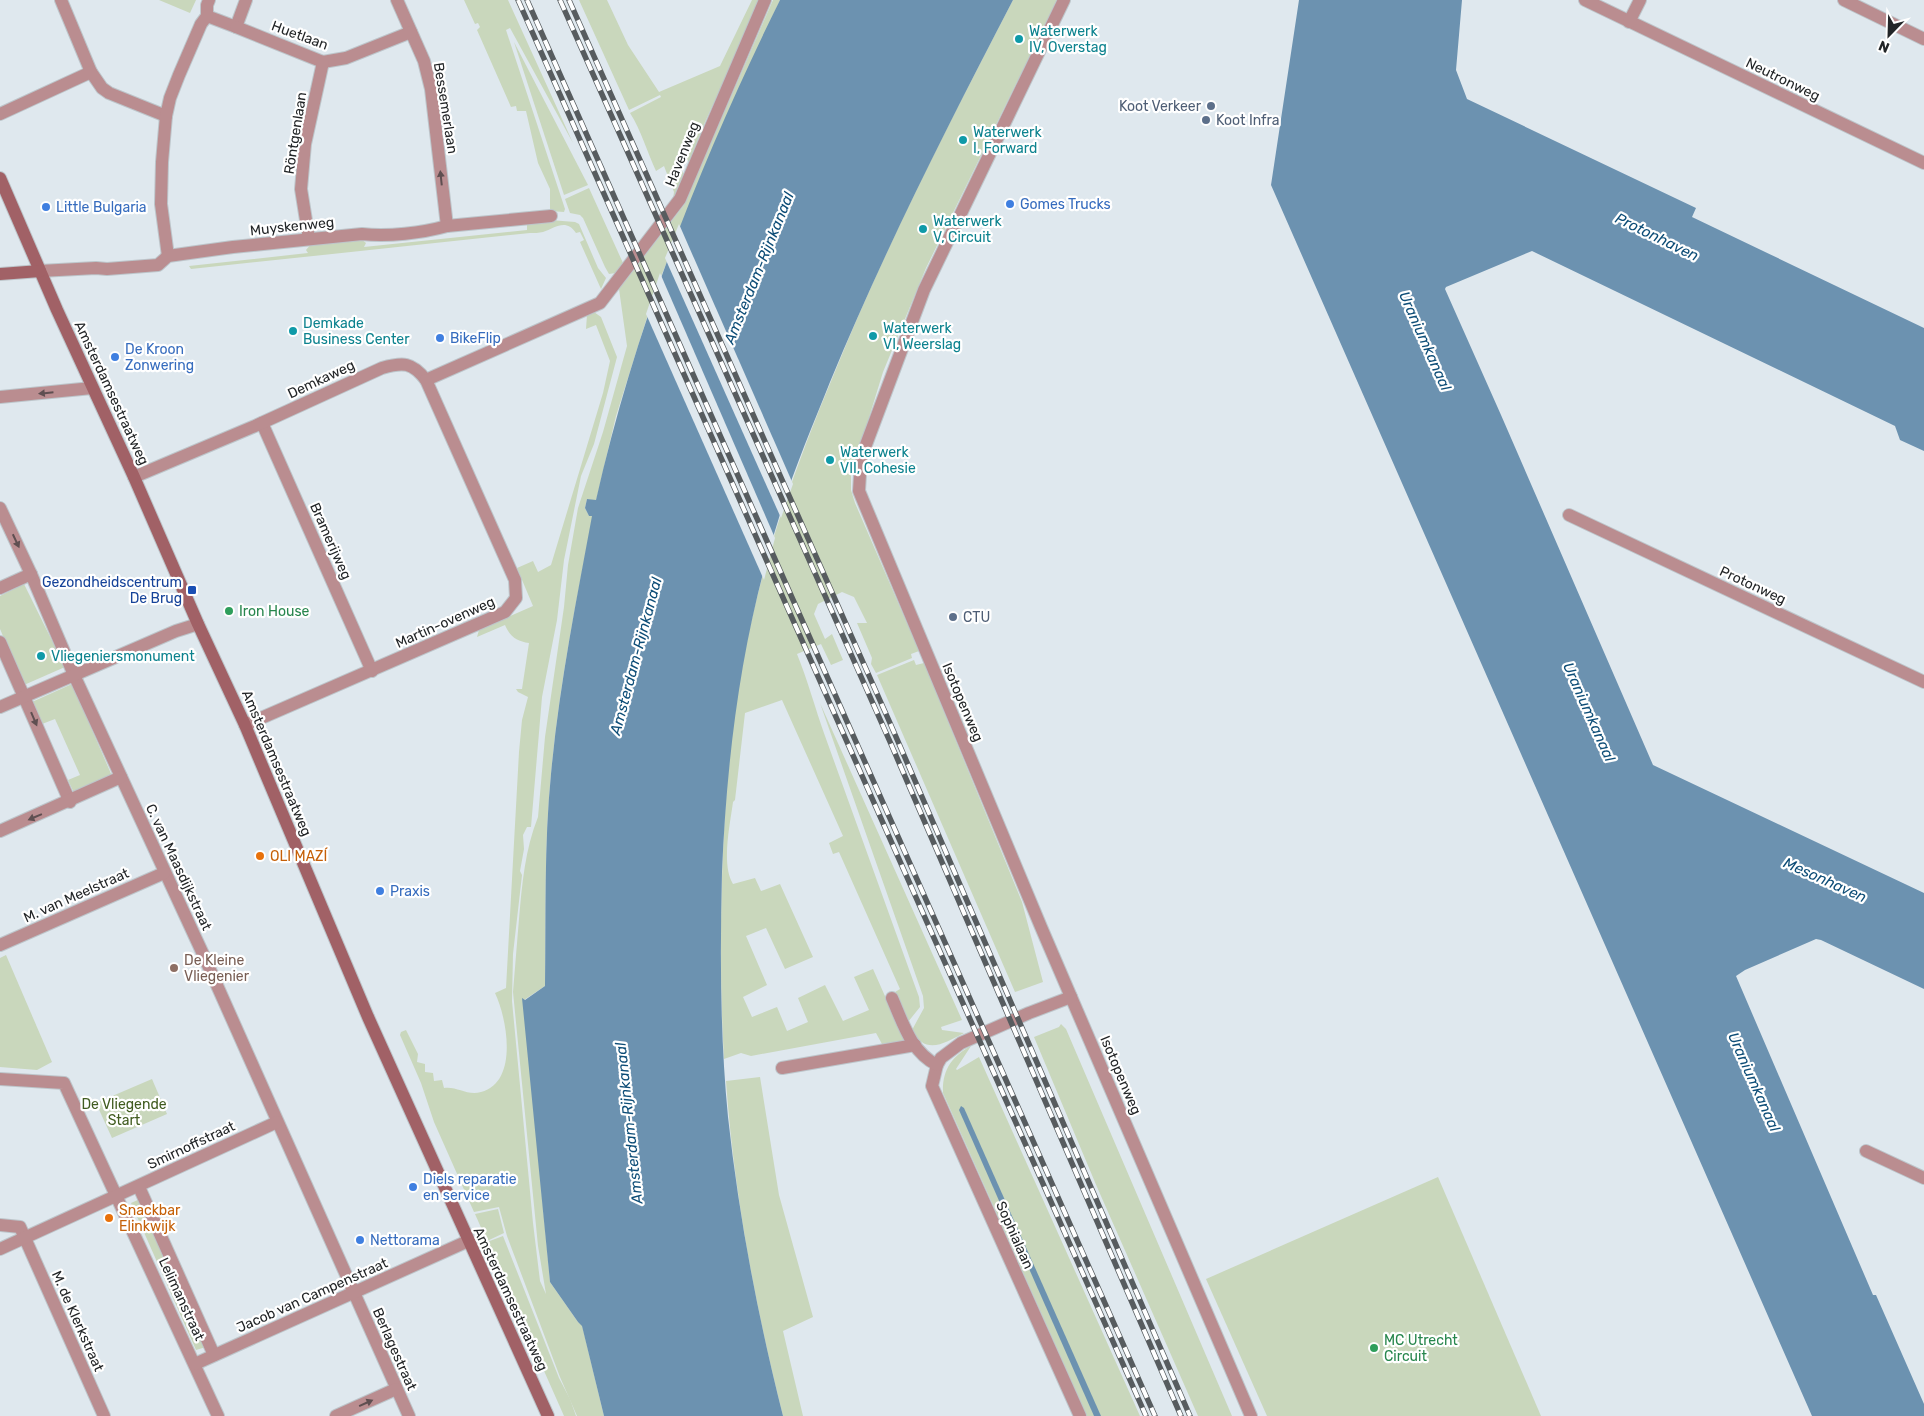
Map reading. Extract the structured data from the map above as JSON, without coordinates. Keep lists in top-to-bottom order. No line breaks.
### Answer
{"streets":{"main road":["Amsterdamsestraatweg"],"street":["Huetlaan","Neutronweg","Bessemerlaan","Röntgenlaan","Havenweg","Muyskenweg","Demkaweg","Bramerijweg","Protonweg","Martin-ovenweg","Isotopenweg","C. van Maasdijkstraat","M. van Meelstraat","Smirnoffstraat","Sophialaan","Jacob van Campenstraat","Lelimanstraat","M. de Klerkstraat","Berlagestraat"]},"crossings":[["Huetlaan","Bessemerlaan"],["Huetlaan","Röntgenlaan"],["Bessemerlaan","Muyskenweg"],["Röntgenlaan","Muyskenweg"],["Havenweg","Demkaweg"],["Havenweg","Martin-ovenweg"],["Muyskenweg","Amsterdamsestraatweg"],["Demkaweg","Amsterdamsestraatweg"],["Demkaweg","Bramerijweg"],["Demkaweg","Martin-ovenweg"],["Amsterdamsestraatweg","Martin-ovenweg"],["Amsterdamsestraatweg","Jacob van Campenstraat"],["Bramerijweg","Martin-ovenweg"],["C. van Maasdijkstraat","M. van Meelstraat"],["C. van Maasdijkstraat","Smirnoffstraat"],["C. van Maasdijkstraat","Jacob van Campenstraat"],["C. van Maasdijkstraat","Berlagestraat"],["Smirnoffstraat","Lelimanstraat"],["Smirnoffstraat","M. de Klerkstraat"],["Jacob van Campenstraat","Lelimanstraat"],["Jacob van Campenstraat","Berlagestraat"]],"one_way":["Bessemerlaan"],"water":["Protonhaven","Amsterdam-Rijnkanaal","Uraniumkanaal","Mesonhaven"],"parks":["De Vliegende Start"],"places":{"other":["Waterwerk IV, Overstag","Koot Verkeer","Koot Infra","Waterwerk I, Forward","Gomes Trucks","Little Bulgaria","Waterwerk V, Circuit","Demkade Business Center","Waterwerk VI, Weerslag","BikeFlip","De Kroon Zonwering","Waterwerk VII, Cohesie","Iron House","CTU","Vliegeniersmonument","OLI MAZÍ","Praxis","De Kleine Vliegenier","Diels reparatie en service","Snackbar Elinkwijk","Nettorama","MC Utrecht Circuit"],"transit":["Gezondheidscentrum De Brug"]},"north":"bottom left"}
